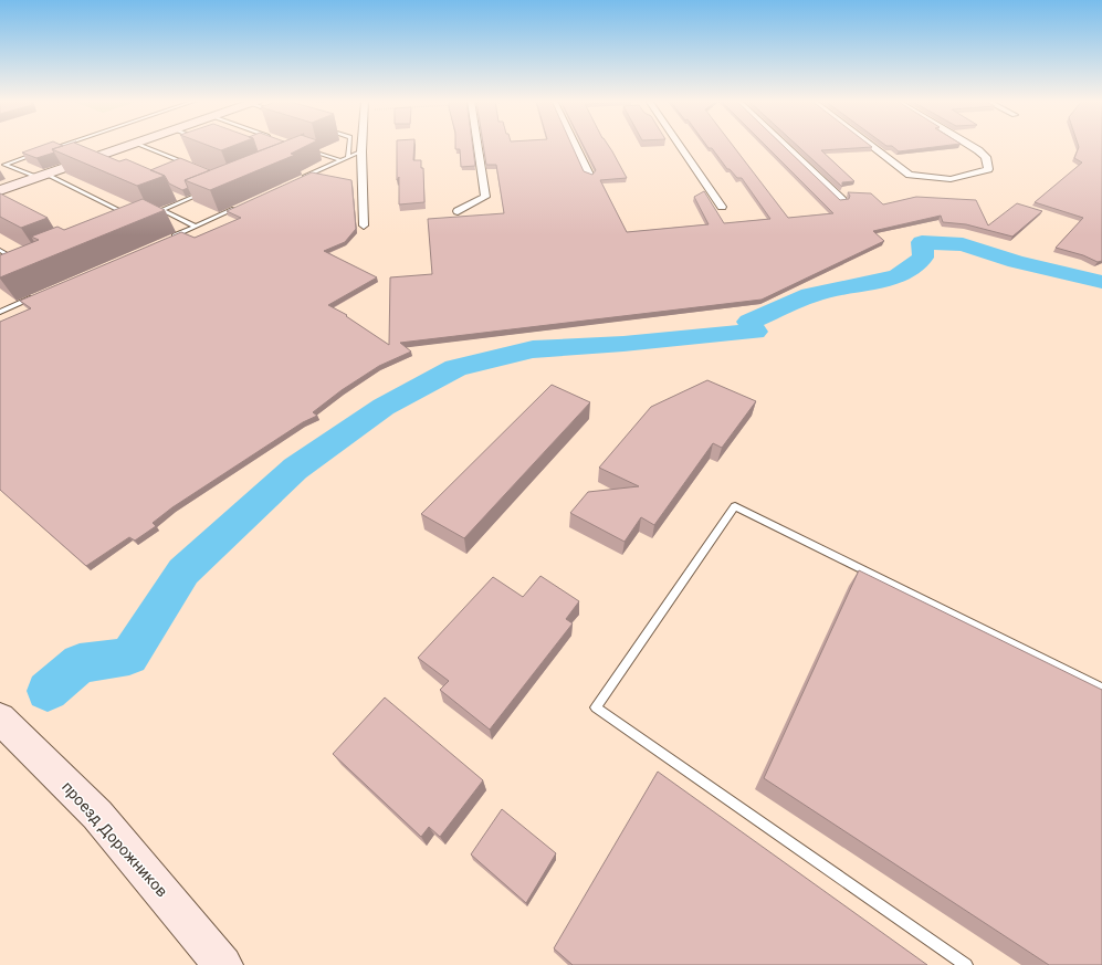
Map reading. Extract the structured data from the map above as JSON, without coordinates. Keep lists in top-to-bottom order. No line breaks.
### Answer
{"streets":{"main road":["проезд Дорожников"]}}
